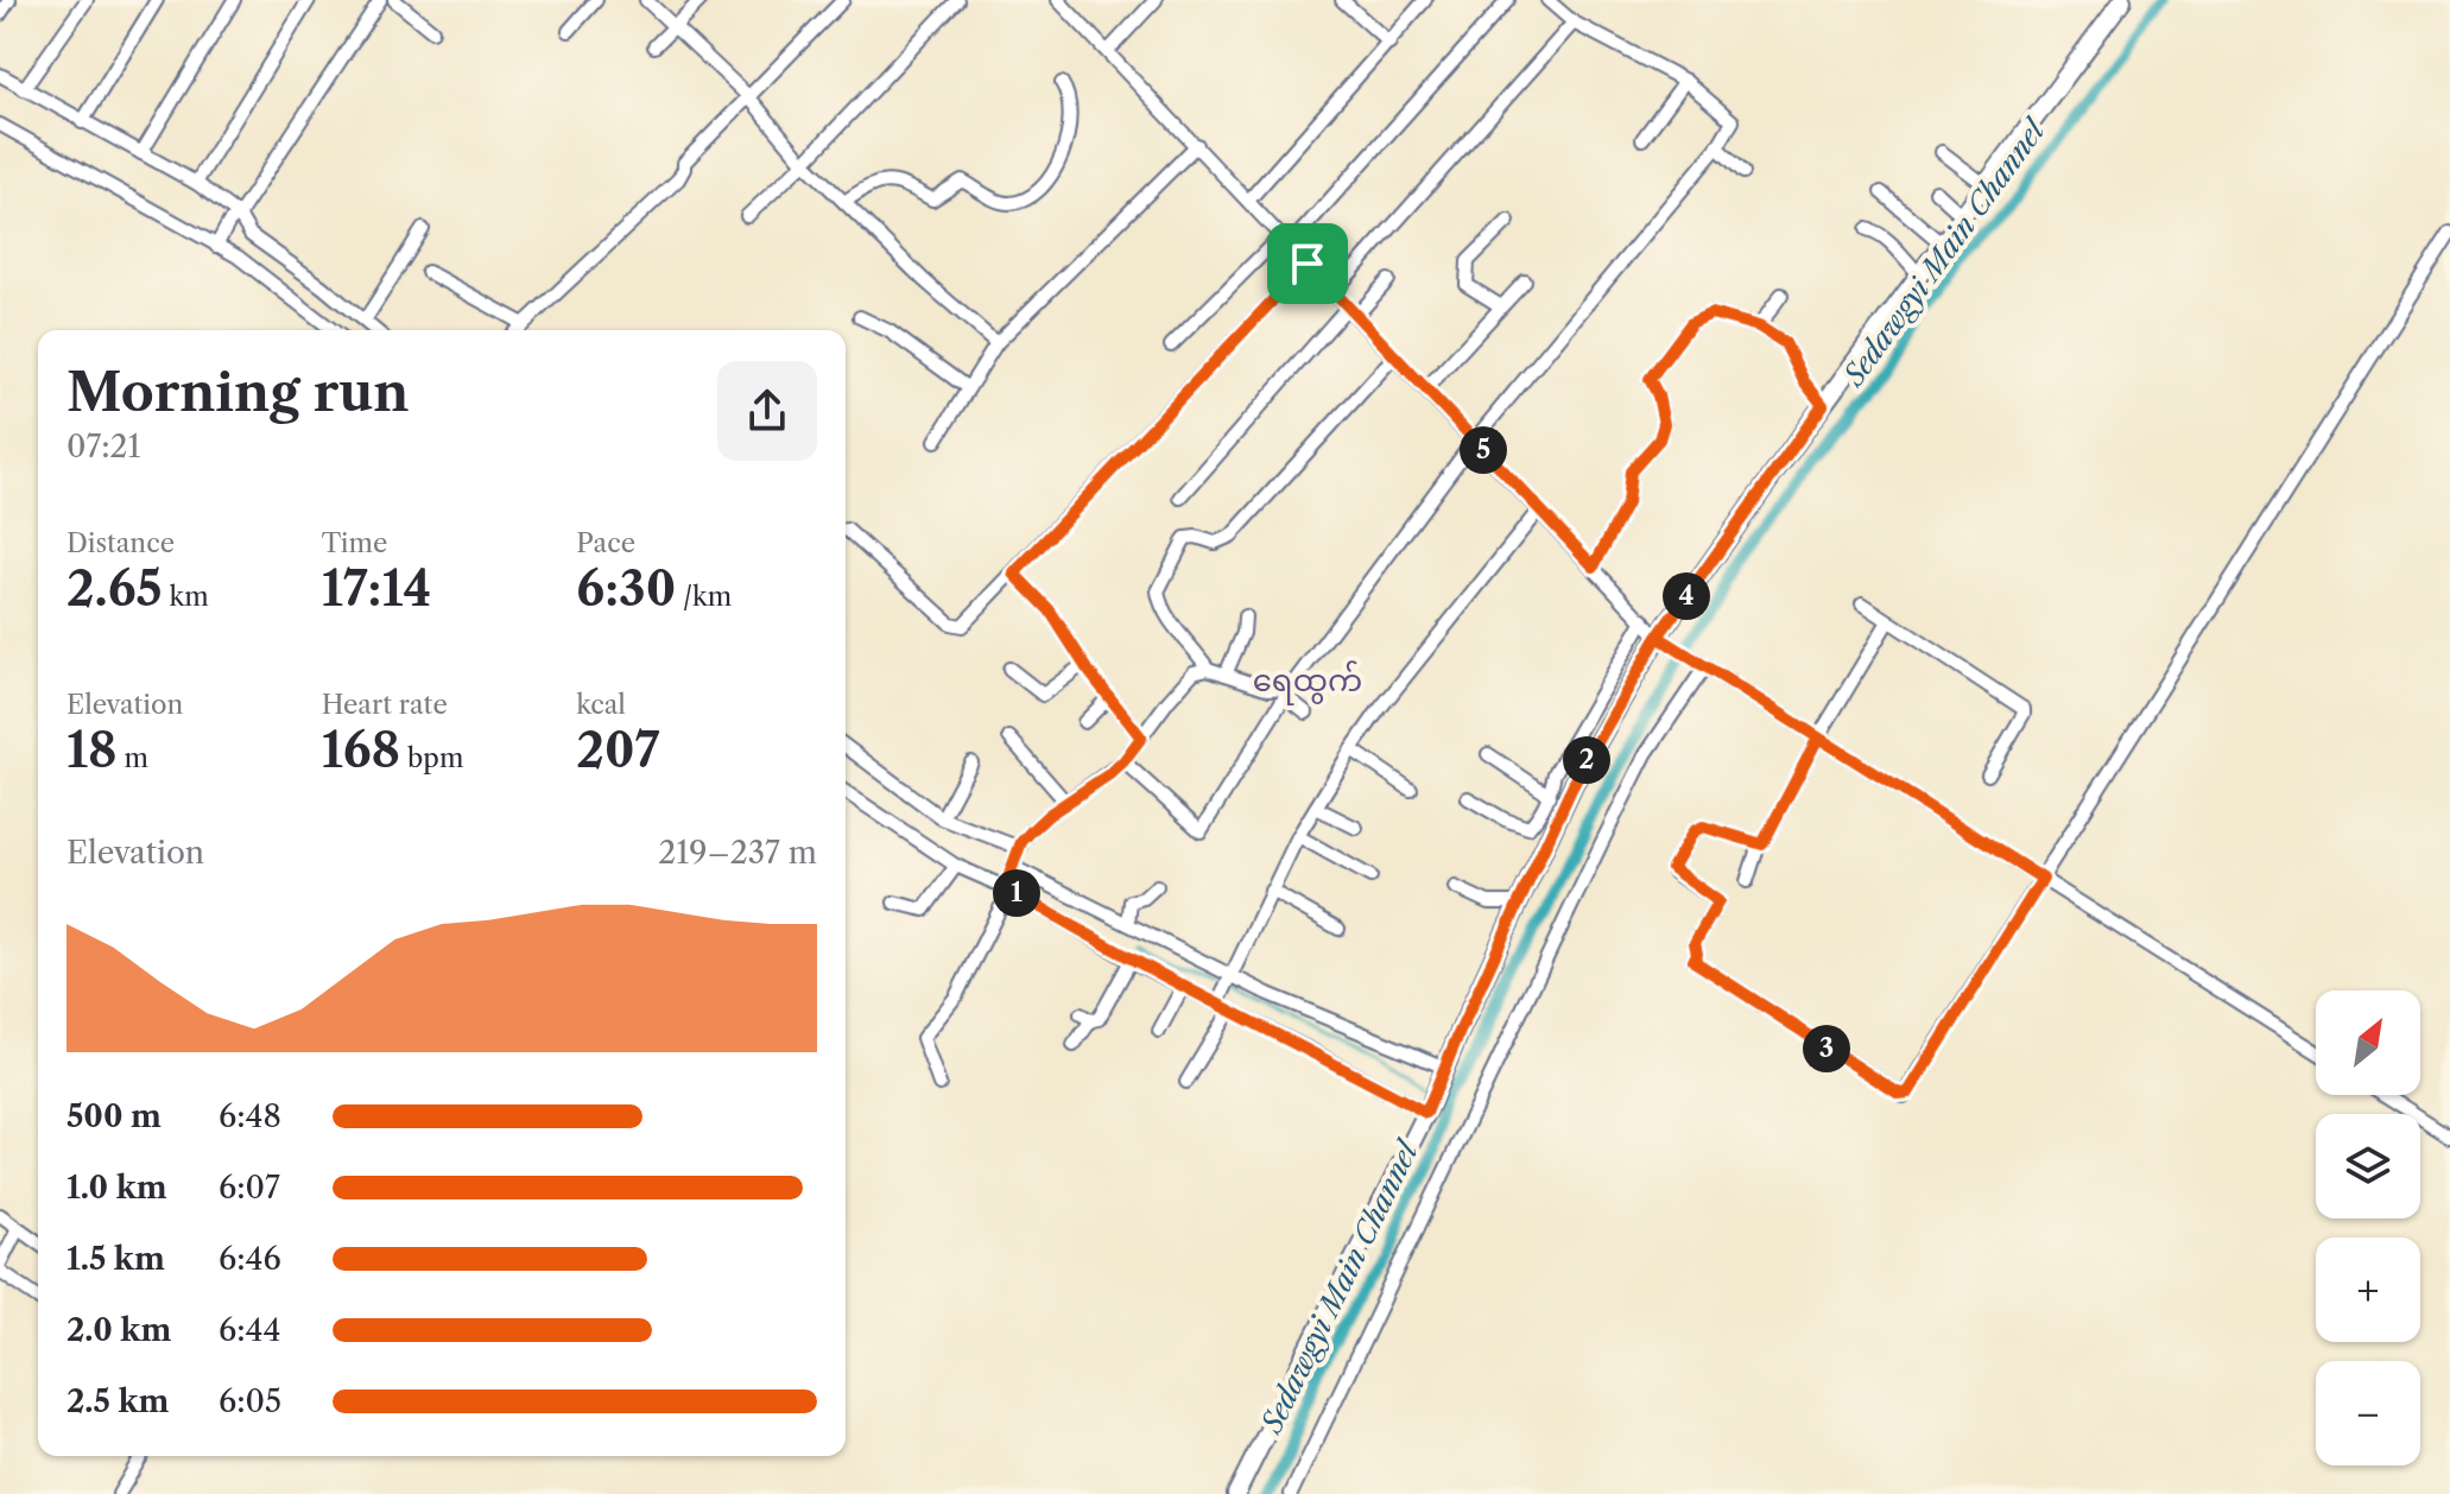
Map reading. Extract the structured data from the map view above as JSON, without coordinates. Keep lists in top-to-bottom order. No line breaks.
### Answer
{"districts":["ရေထွက်"],"water":["Sedawgyi Main Channel"],"north":"top right","page":{"heading":["Morning run","07:21"],"pins":["5","4","2","1","3"],"stats":[["Distance","2.65 km"],["Time","17:14"],["Pace","6:30 /km"],["Elevation","18 m"],["Heart rate","168 bpm"],["kcal","207"]],"chart":["Elevation","219–237 m"],"map_buttons":["+","−"],"list":[{"name":"500 m","note":"6:48"},{"name":"1.0 km","note":"6:07"},{"name":"1.5 km","note":"6:46"},{"name":"2.0 km","note":"6:44"},{"name":"2.5 km","note":"6:05"}]}}
